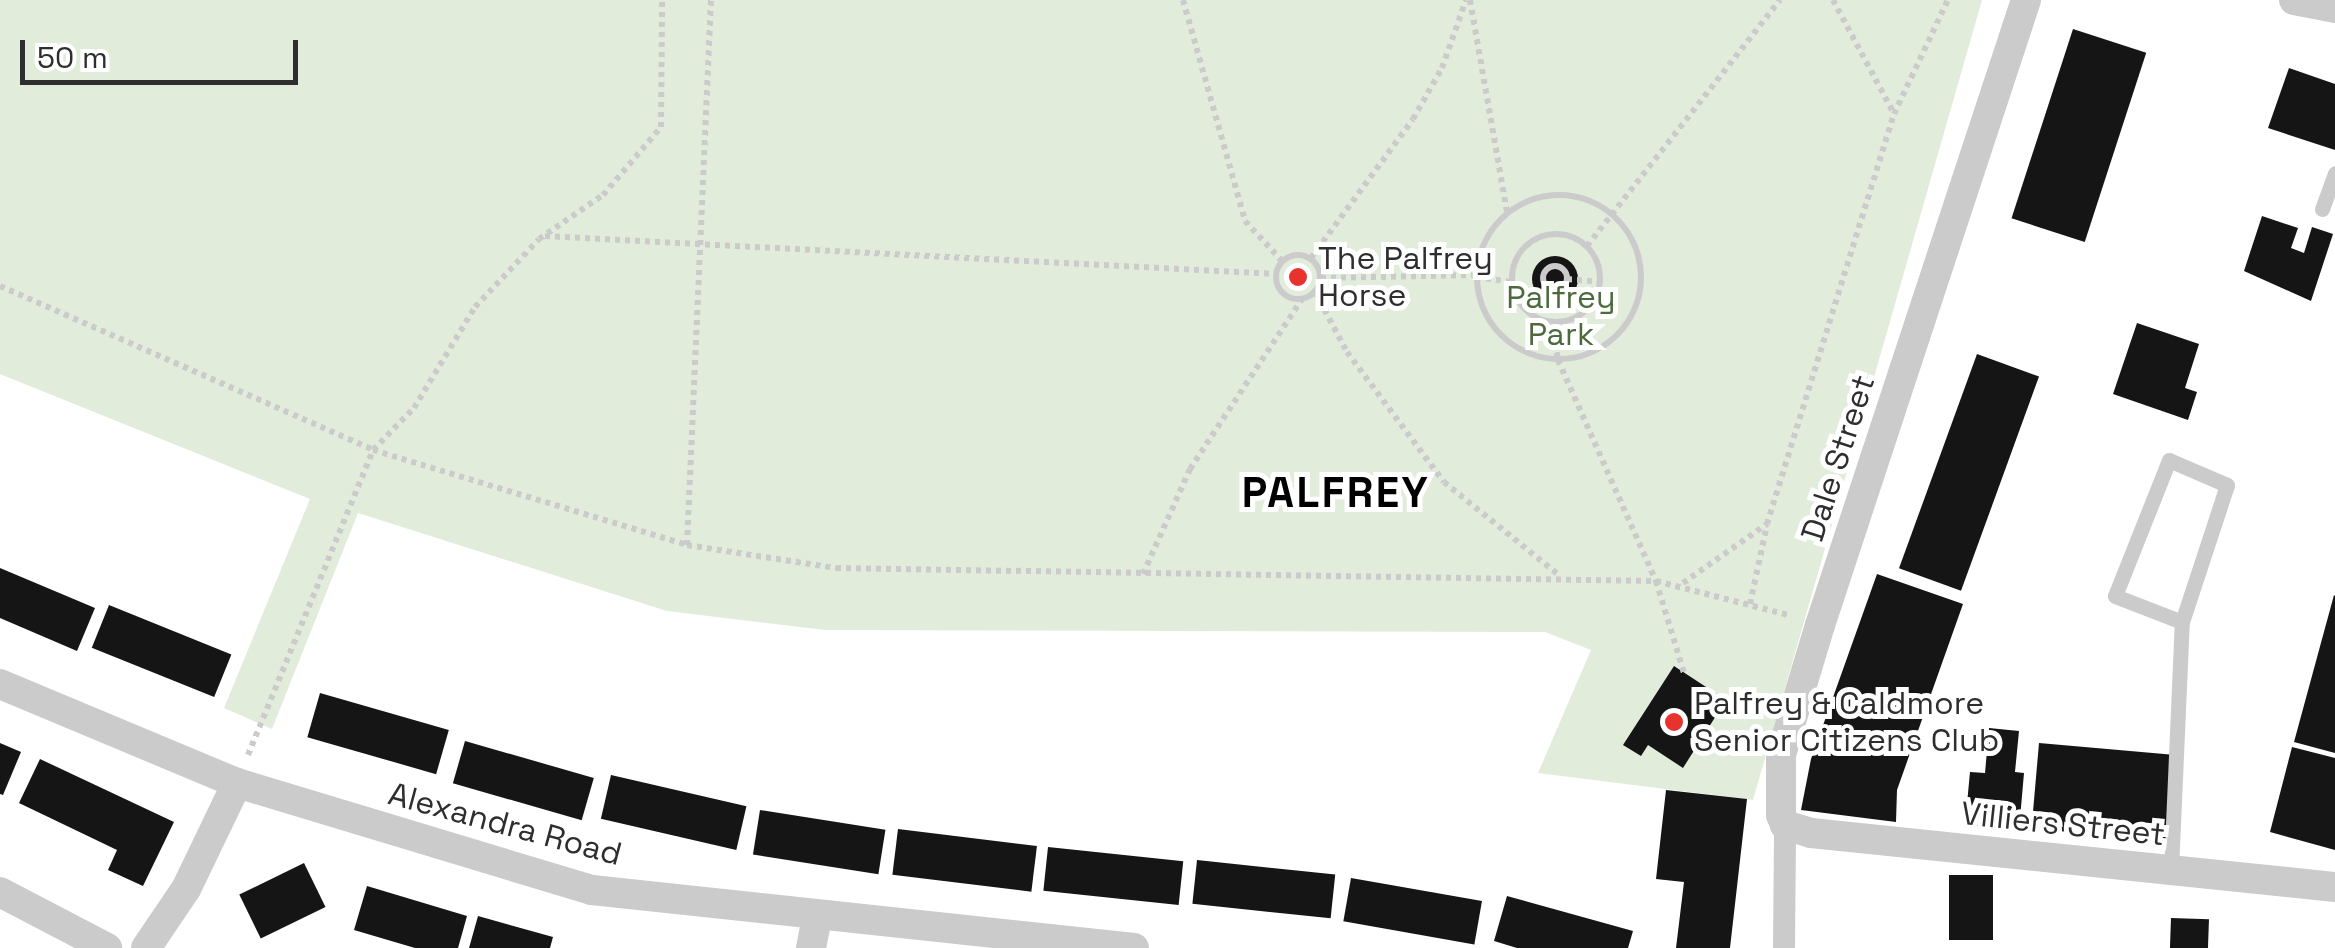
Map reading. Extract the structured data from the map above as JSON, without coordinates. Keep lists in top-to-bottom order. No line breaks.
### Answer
{"streets":{"street":["Dale Street","Alexandra Road","Villiers Street"]},"crossings":[["Dale Street","Villiers Street"]],"districts":["PALFREY"],"parks":["Palfrey Park"],"places":["The Palfrey Horse","Palfrey & Caldmore Senior Citizens Club"],"scale_bar":"50 m"}
